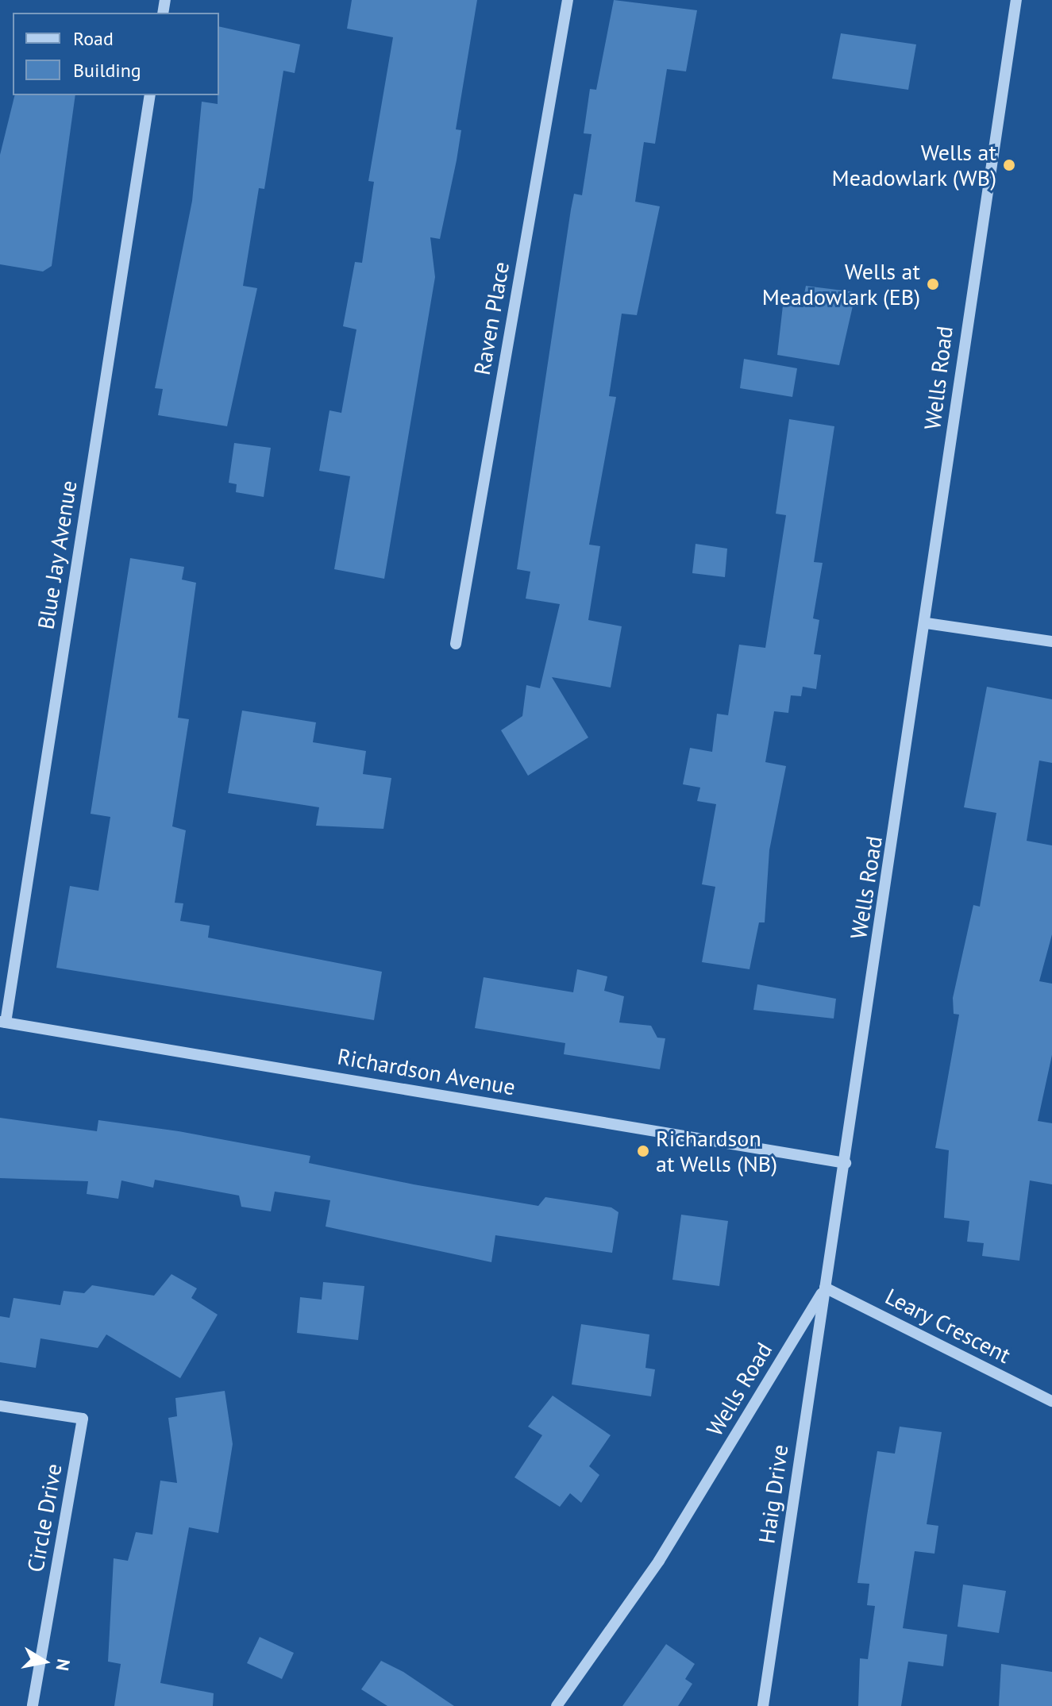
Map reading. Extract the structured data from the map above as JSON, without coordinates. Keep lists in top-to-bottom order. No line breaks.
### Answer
{"streets":{"street":["Raven Place","Wells Road","Blue Jay Avenue","Richardson Avenue","Leary Crescent","Haig Drive","Circle Drive"]},"crossings":[["Wells Road","Richardson Avenue"],["Wells Road","Leary Crescent"],["Wells Road","Haig Drive"],["Blue Jay Avenue","Richardson Avenue"],["Leary Crescent","Haig Drive"]],"places":["Wells at Meadowlark (WB)","Wells at Meadowlark (EB)","Richardson at Wells (NB)"],"legend":["Road","Building"],"north":"right"}
